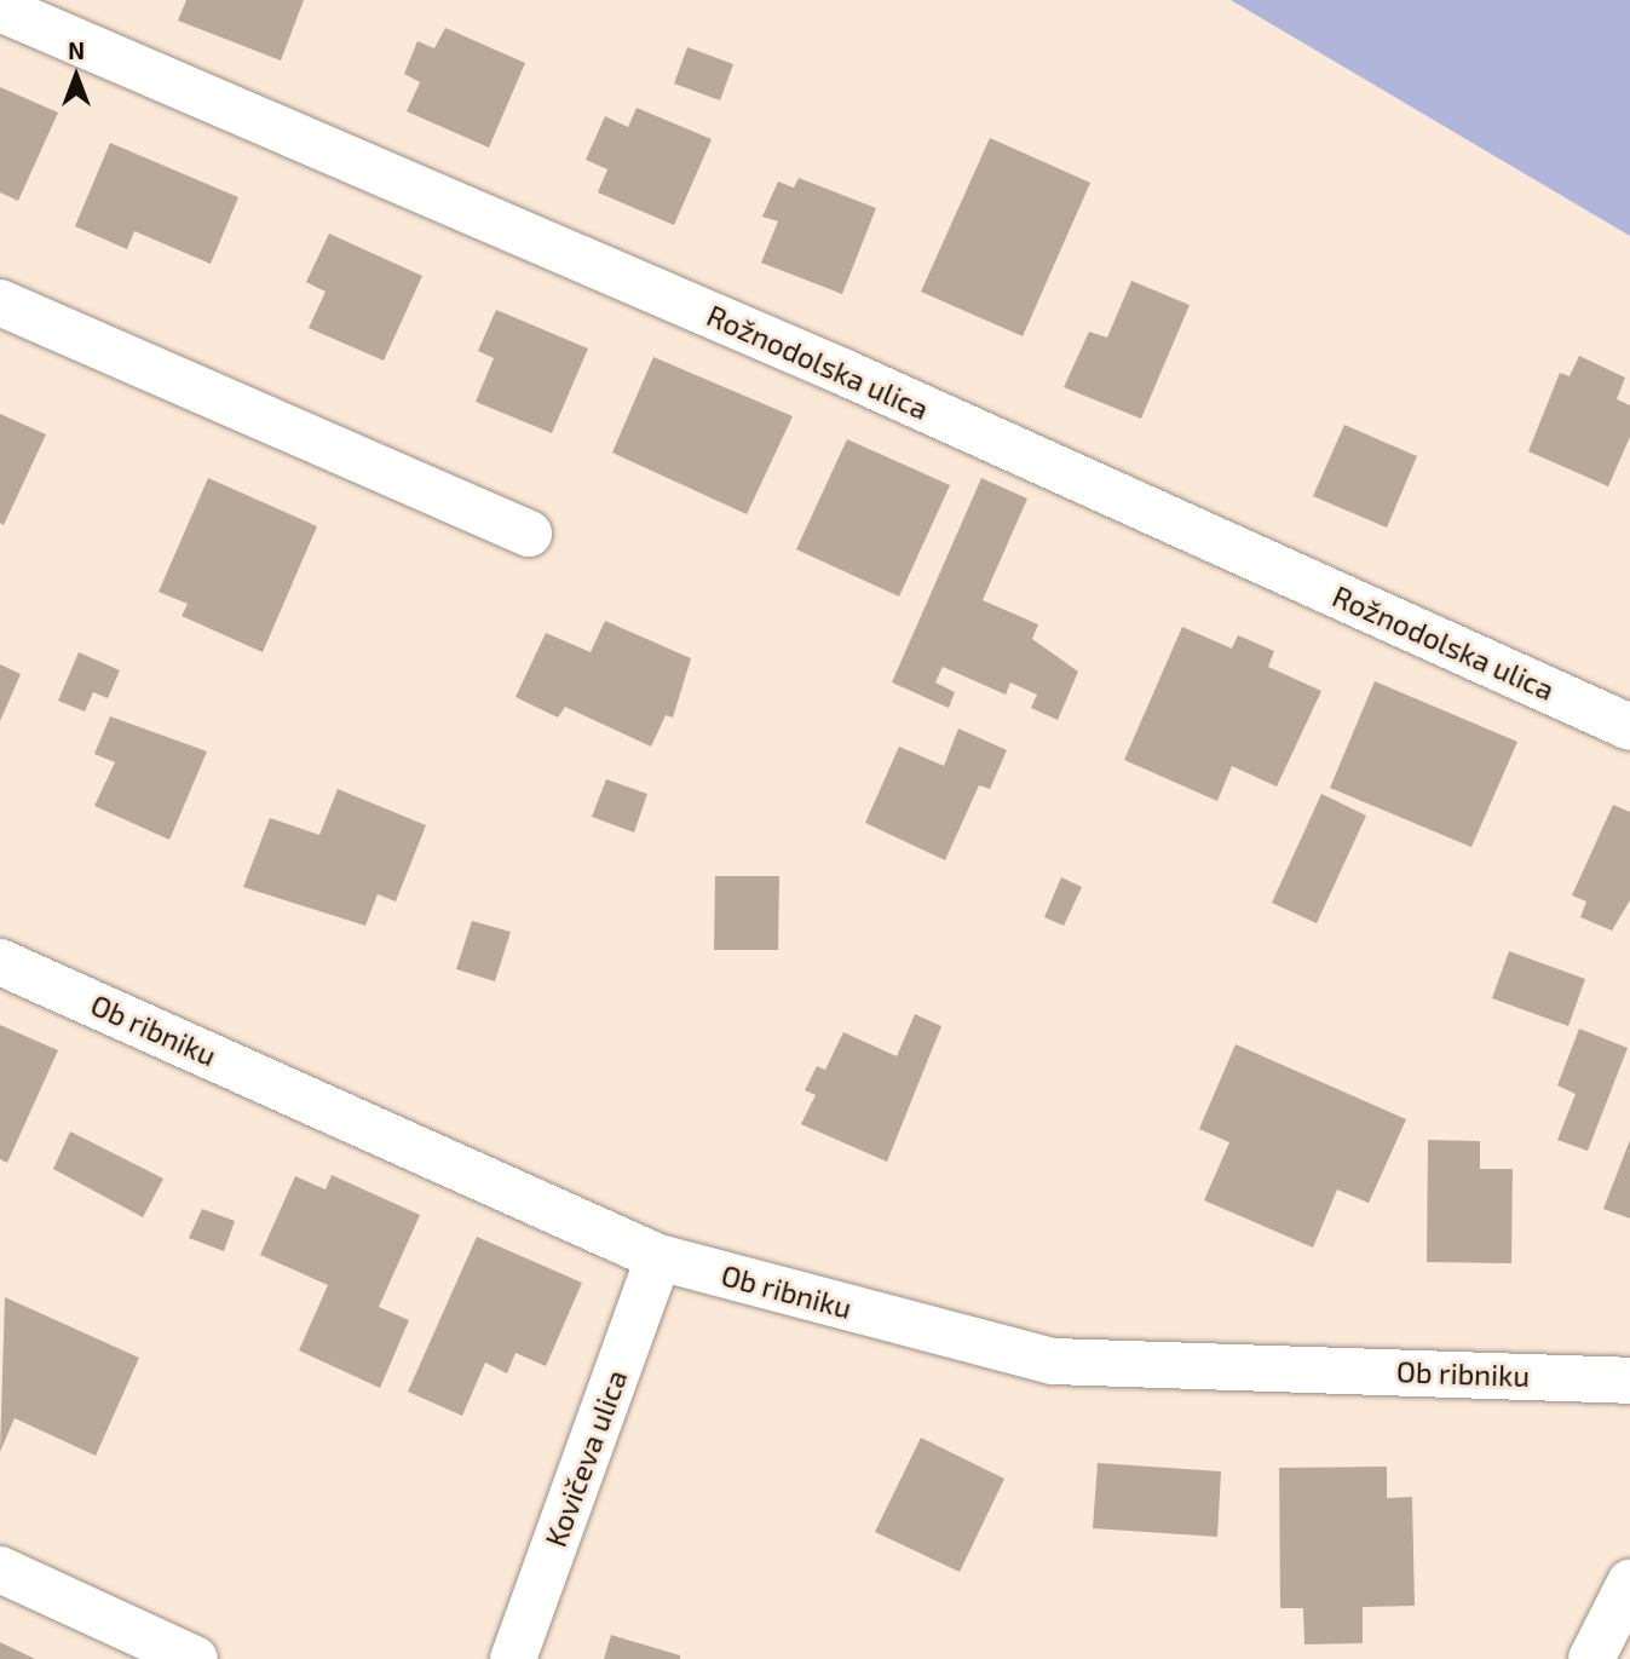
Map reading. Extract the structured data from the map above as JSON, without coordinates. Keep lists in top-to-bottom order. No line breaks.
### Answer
{"streets":{"street":["Rožnodolska ulica","Ob ribniku","Kovičeva ulica"]},"crossings":[["Ob ribniku","Kovičeva ulica"]],"north":"top"}
